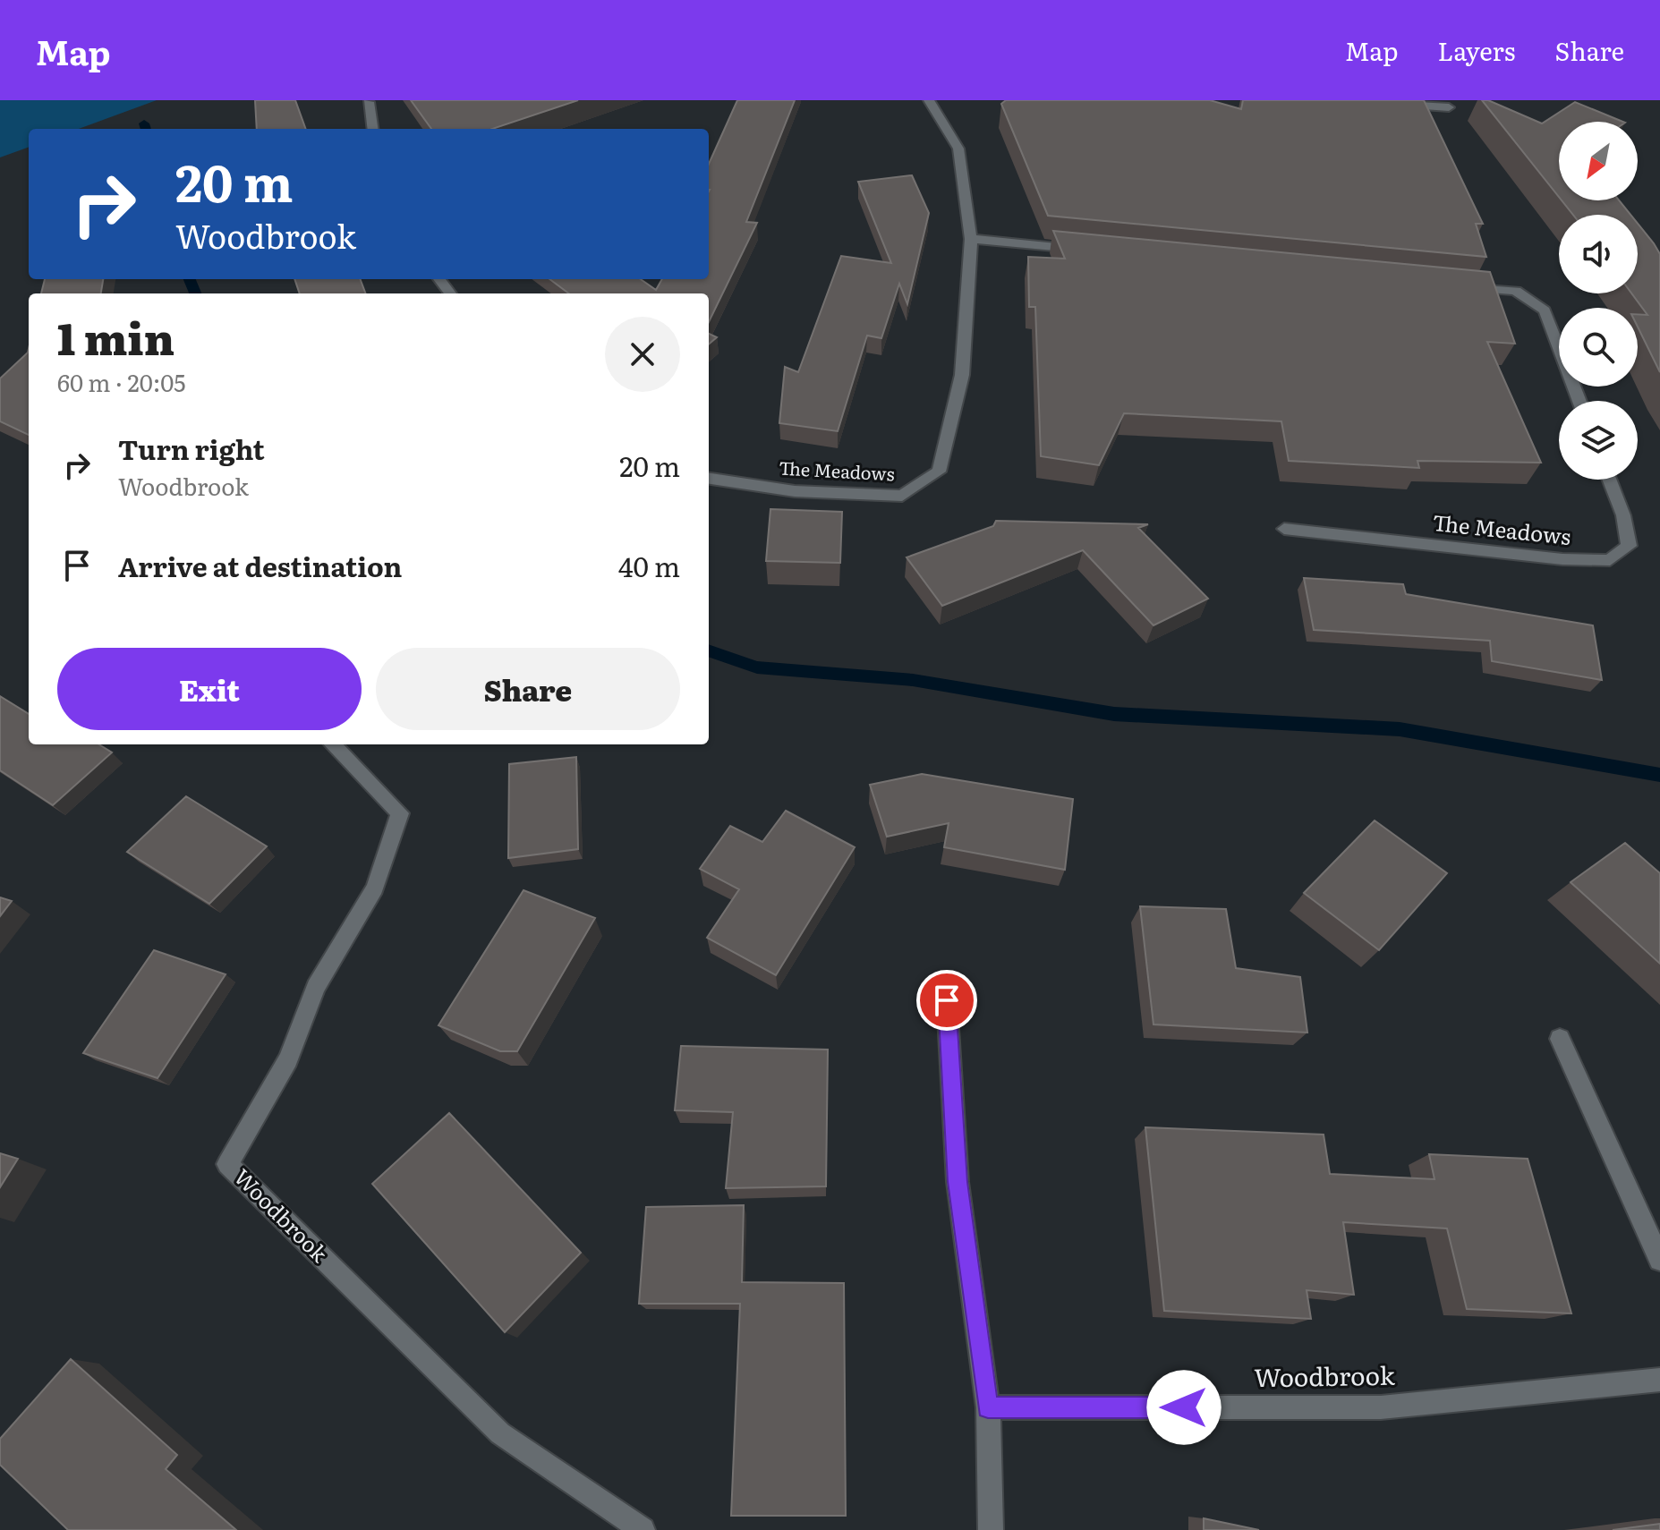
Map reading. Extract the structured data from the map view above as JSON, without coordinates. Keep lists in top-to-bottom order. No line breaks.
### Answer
{"streets":{"street":["The Meadows","Woodbrook"]},"north":"bottom left","page":{"header":"Map","nav":["Map","Layers","Share"],"turn":["20 m","Woodbrook"],"heading":["1 min","60 m · 20:05"],"list":[{"name":"Turn right","note":"Woodbrook","value":"20 m"},{"name":"Arrive at destination","value":"40 m"}],"buttons":["Exit","Share"]}}
